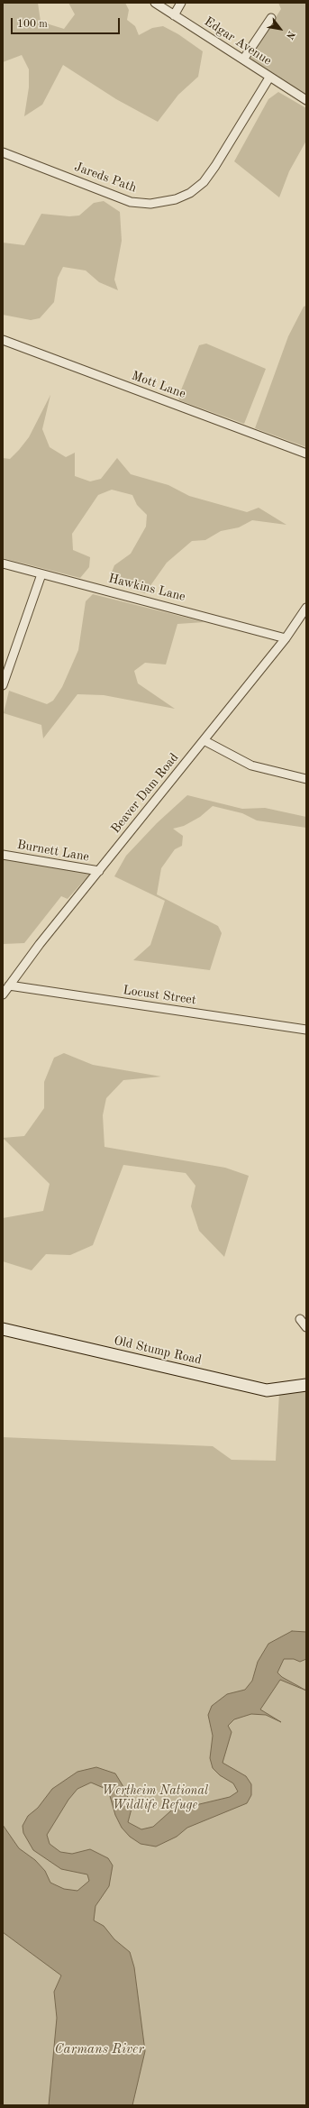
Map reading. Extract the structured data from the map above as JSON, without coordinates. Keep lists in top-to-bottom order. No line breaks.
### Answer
{"streets":{"street":["Edgar Avenue","Jareds Path","Mott Lane","Hawkins Lane","Beaver Dam Road","Burnett Lane","Locust Street","Old Stump Road"]},"crossings":[["Edgar Avenue","Jareds Path"],["Hawkins Lane","Beaver Dam Road"],["Beaver Dam Road","Burnett Lane"],["Beaver Dam Road","Locust Street"]],"water":["Carmans River"],"parks":["Wertheim National Wildlife Refuge"],"scale_bar":"100 m","north":"bottom right"}
